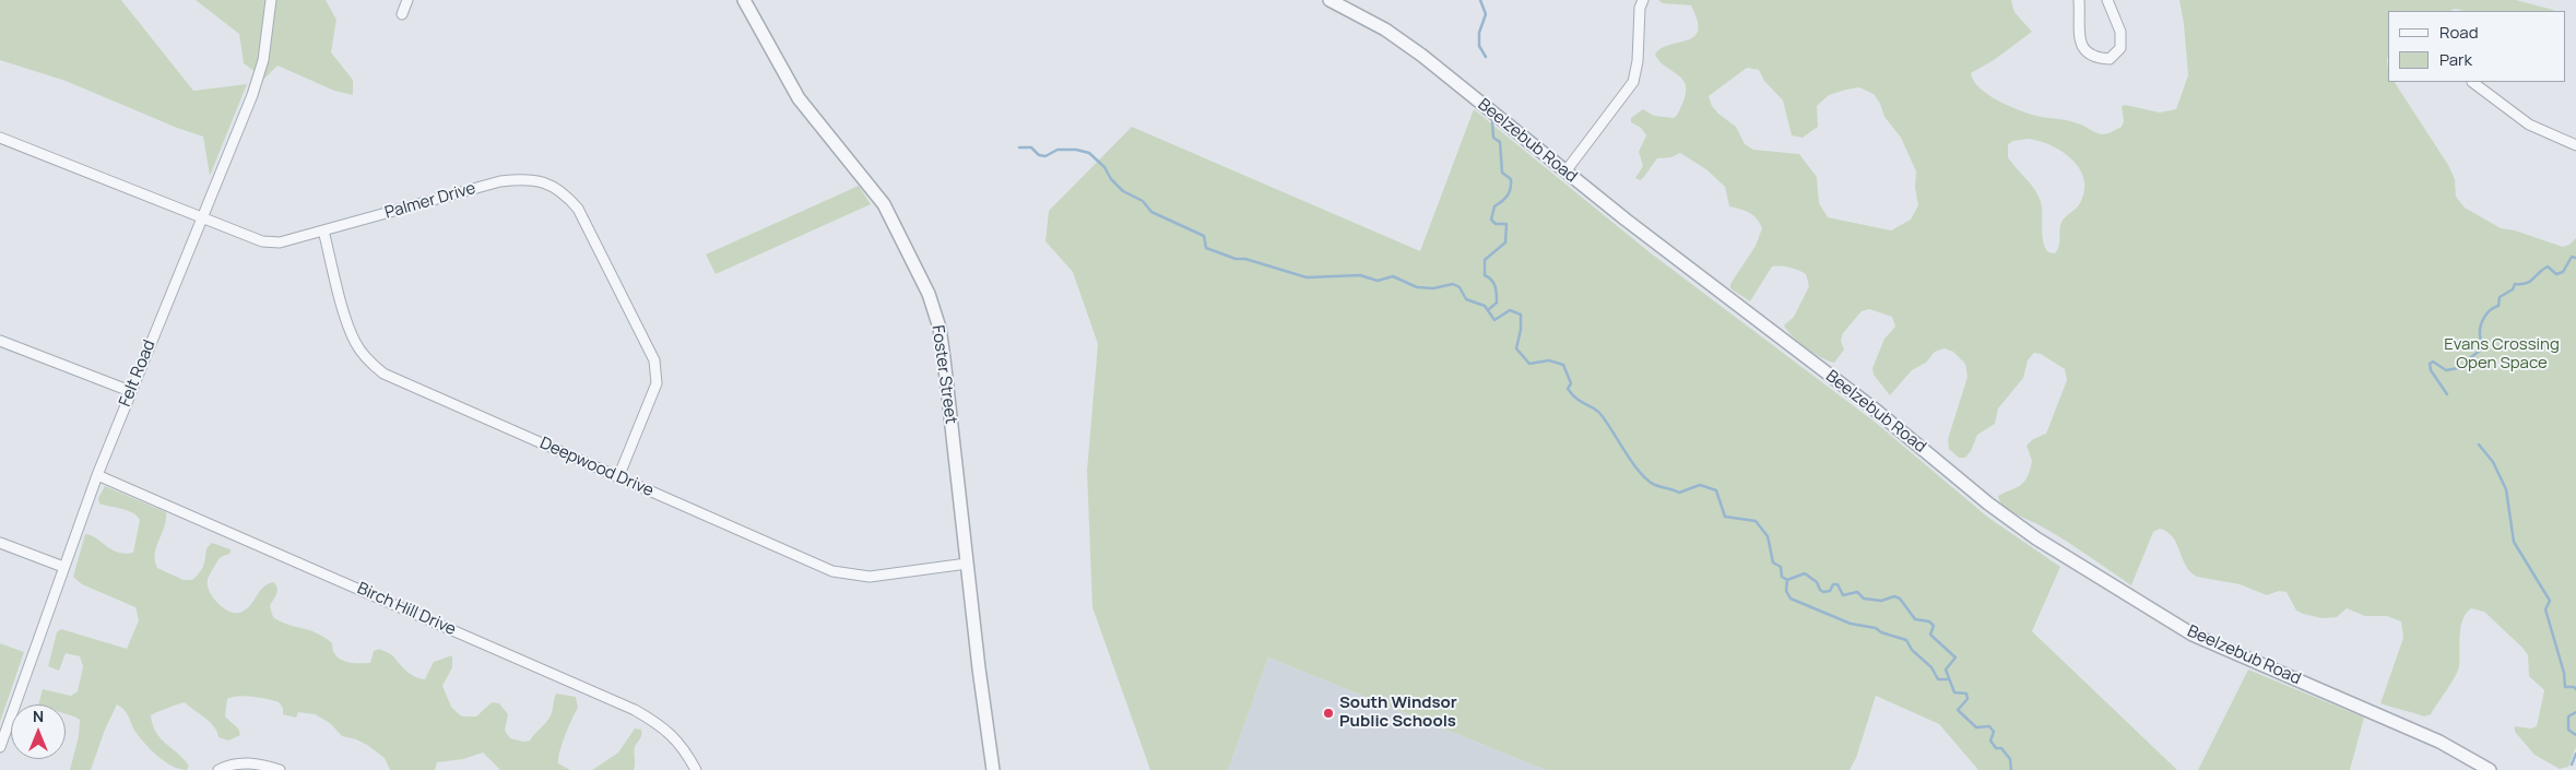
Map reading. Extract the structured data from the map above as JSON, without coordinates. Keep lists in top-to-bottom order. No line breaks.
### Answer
{"streets":{"street":["Beelzebub Road","Palmer Drive","Felt Road","Foster Street","Deepwood Drive","Birch Hill Drive"]},"crossings":[["Palmer Drive","Felt Road"],["Palmer Drive","Deepwood Drive"],["Felt Road","Birch Hill Drive"],["Foster Street","Deepwood Drive"]],"parks":["Evans Crossing Open Space"],"places":["South Windsor Public Schools"],"legend":["Road","Park"],"north":"top"}
